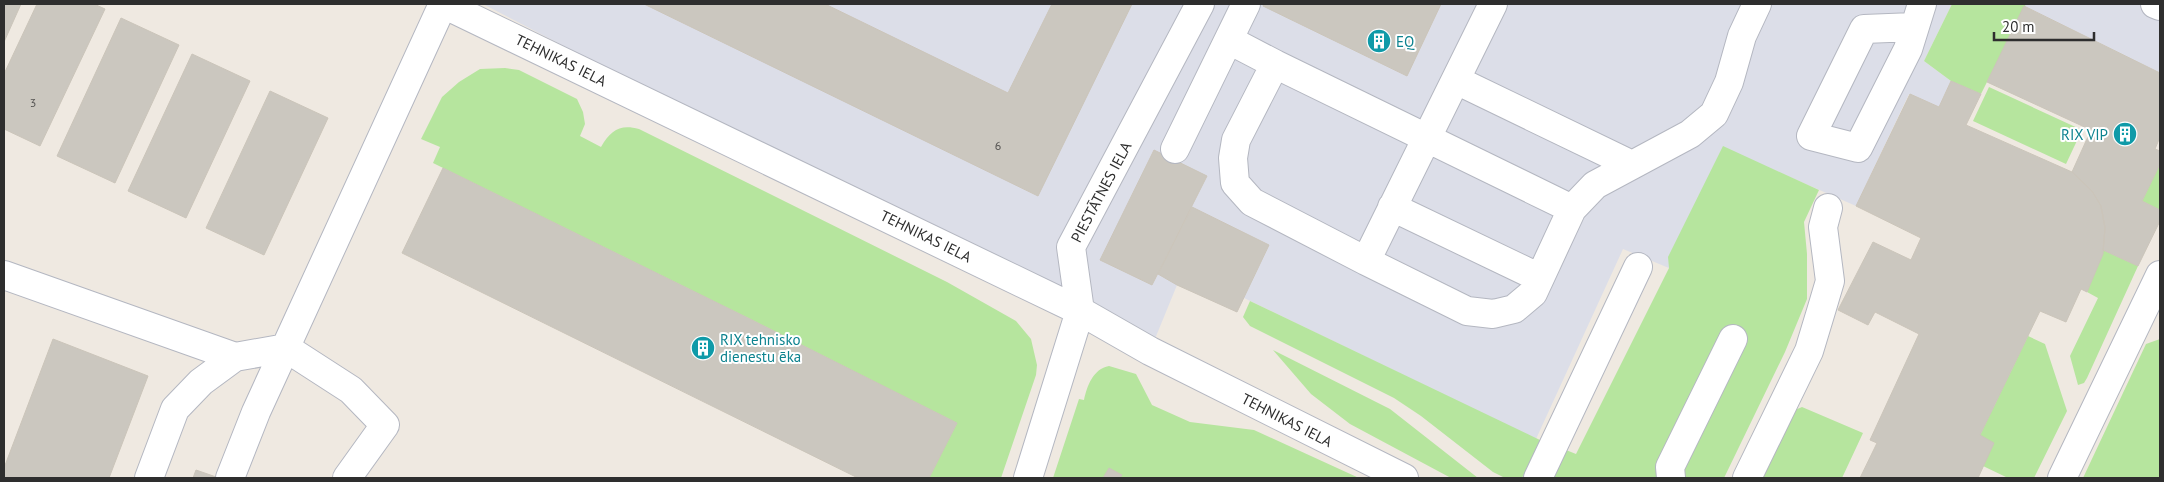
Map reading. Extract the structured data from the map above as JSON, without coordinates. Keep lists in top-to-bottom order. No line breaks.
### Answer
{"streets":{"street":["TEHNIKAS IELA","PIESTĀTNES IELA"]},"crossings":[["TEHNIKAS IELA","PIESTĀTNES IELA"]],"places":{"building":["EQ","RIX VIP","RIX tehnisko dienestu ēka"]},"house_numbers":["3","6"],"scale_bar":"20 m"}
